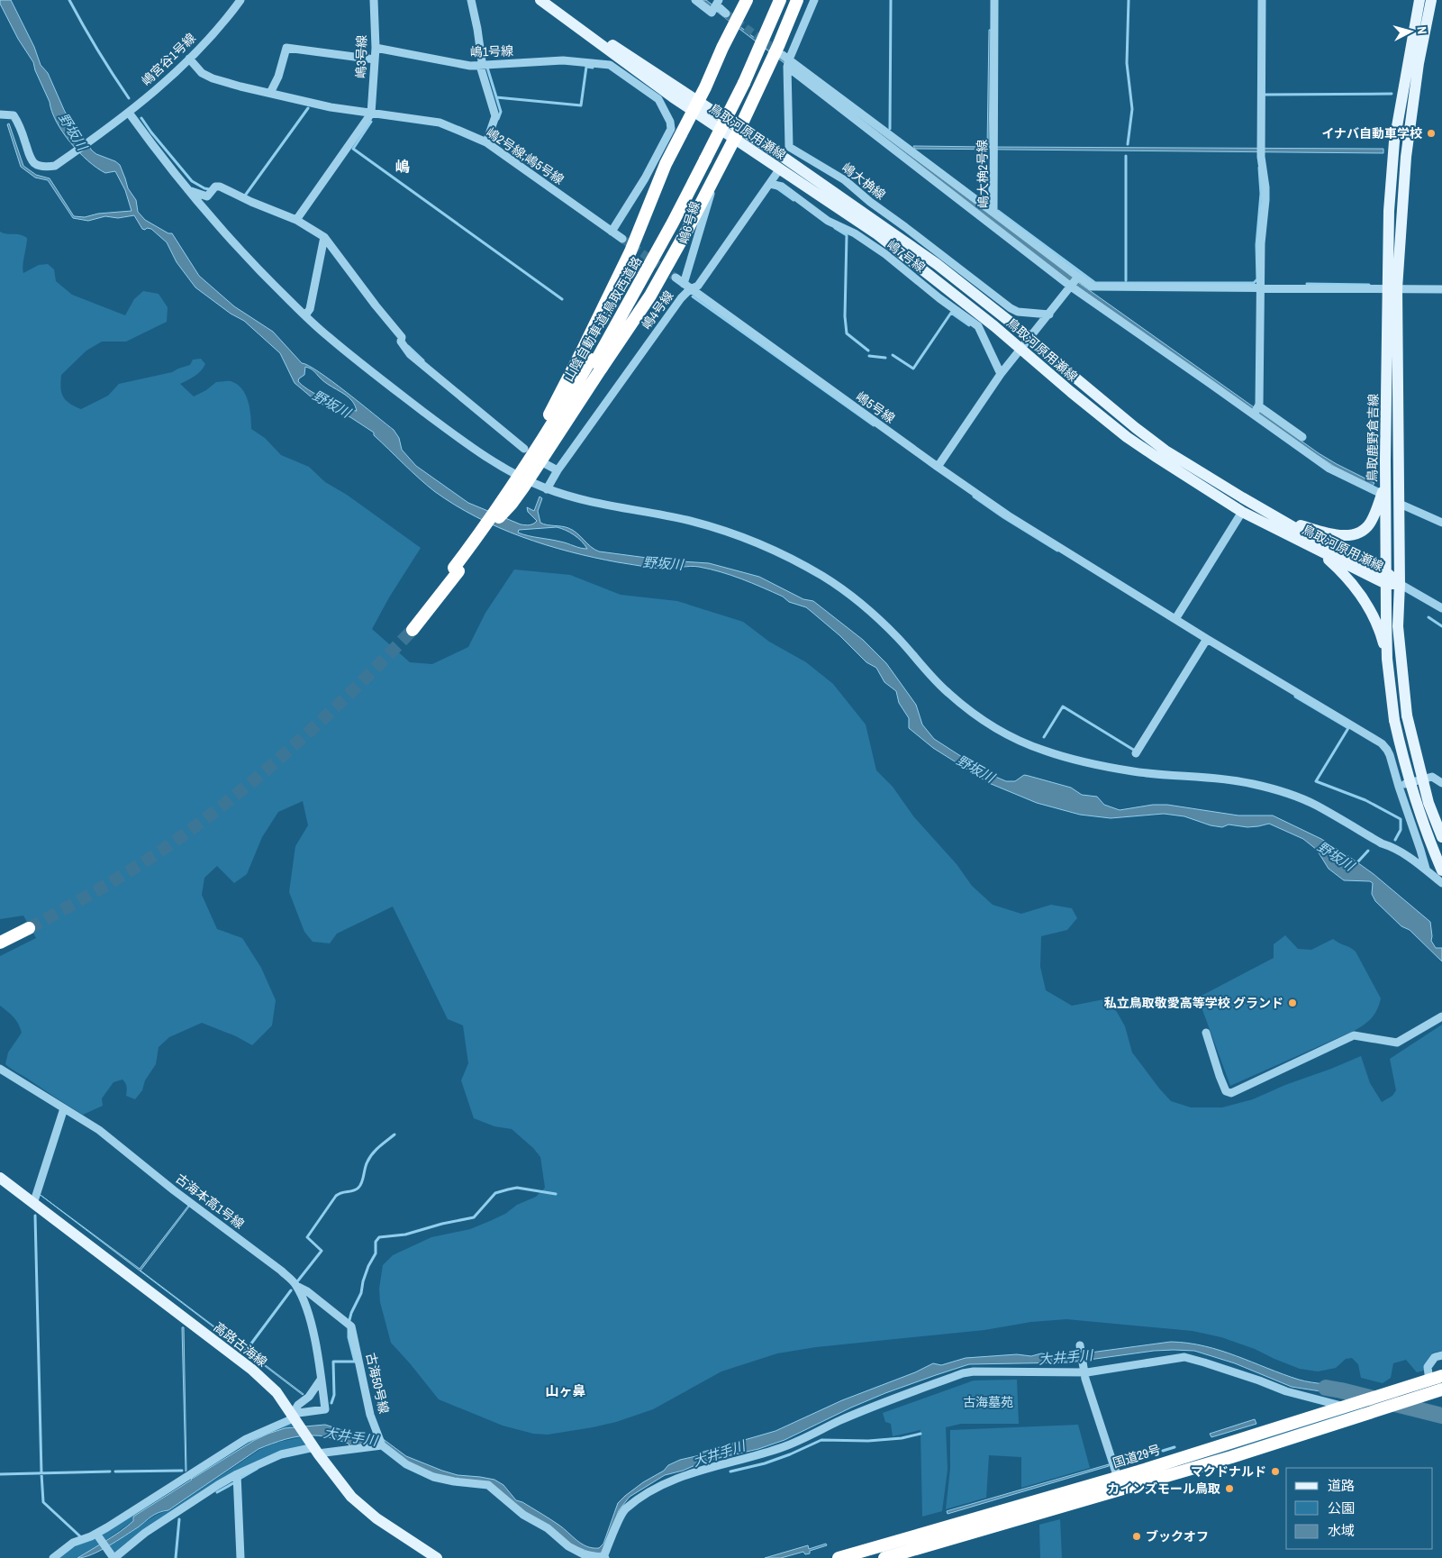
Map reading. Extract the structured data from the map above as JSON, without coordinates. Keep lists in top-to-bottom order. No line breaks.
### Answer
{"streets":{"highway":["山陰自動車道;鳥取西道路","国道29号"],"main road":["鳥取河原用瀬線","鳥取鹿野倉吉線","高路古海線"],"street":["嶋1号線","嶋3号線","嶋宮谷1号線","嶋2号線;嶋5号線","嶋大桷2号線","嶋大桷線","嶋6号線","嶋7号線","嶋4号線","嶋5号線","古海本高1号線","古海50号線"]},"crossings":[["嶋1号線","嶋3号線"],["嶋1号線","鳥取河原用瀬線"],["嶋3号線","嶋2号線;嶋5号線"],["嶋宮谷1号線","嶋2号線;嶋5号線"],["鳥取河原用瀬線","嶋4号線"],["鳥取河原用瀬線","鳥取鹿野倉吉線"],["嶋大桷2号線","鳥取鹿野倉吉線"],["嶋大桷線","嶋4号線"],["嶋6号線","嶋4号線"],["嶋6号線","嶋5号線"],["嶋7号線","嶋4号線"],["嶋4号線","嶋5号線"],["古海本高1号線","高路古海線"],["古海本高1号線","古海50号線"]],"districts":["嶋","山ヶ鼻"],"water":["野坂川","大井手川"],"parks":["古海墓苑"],"places":["イナバ自動車学校","私立鳥取敬愛高等学校 グランド","マクドナルド","カインズモール鳥取","ブックオフ"],"legend":["道路","公園","水域"],"north":"right"}
